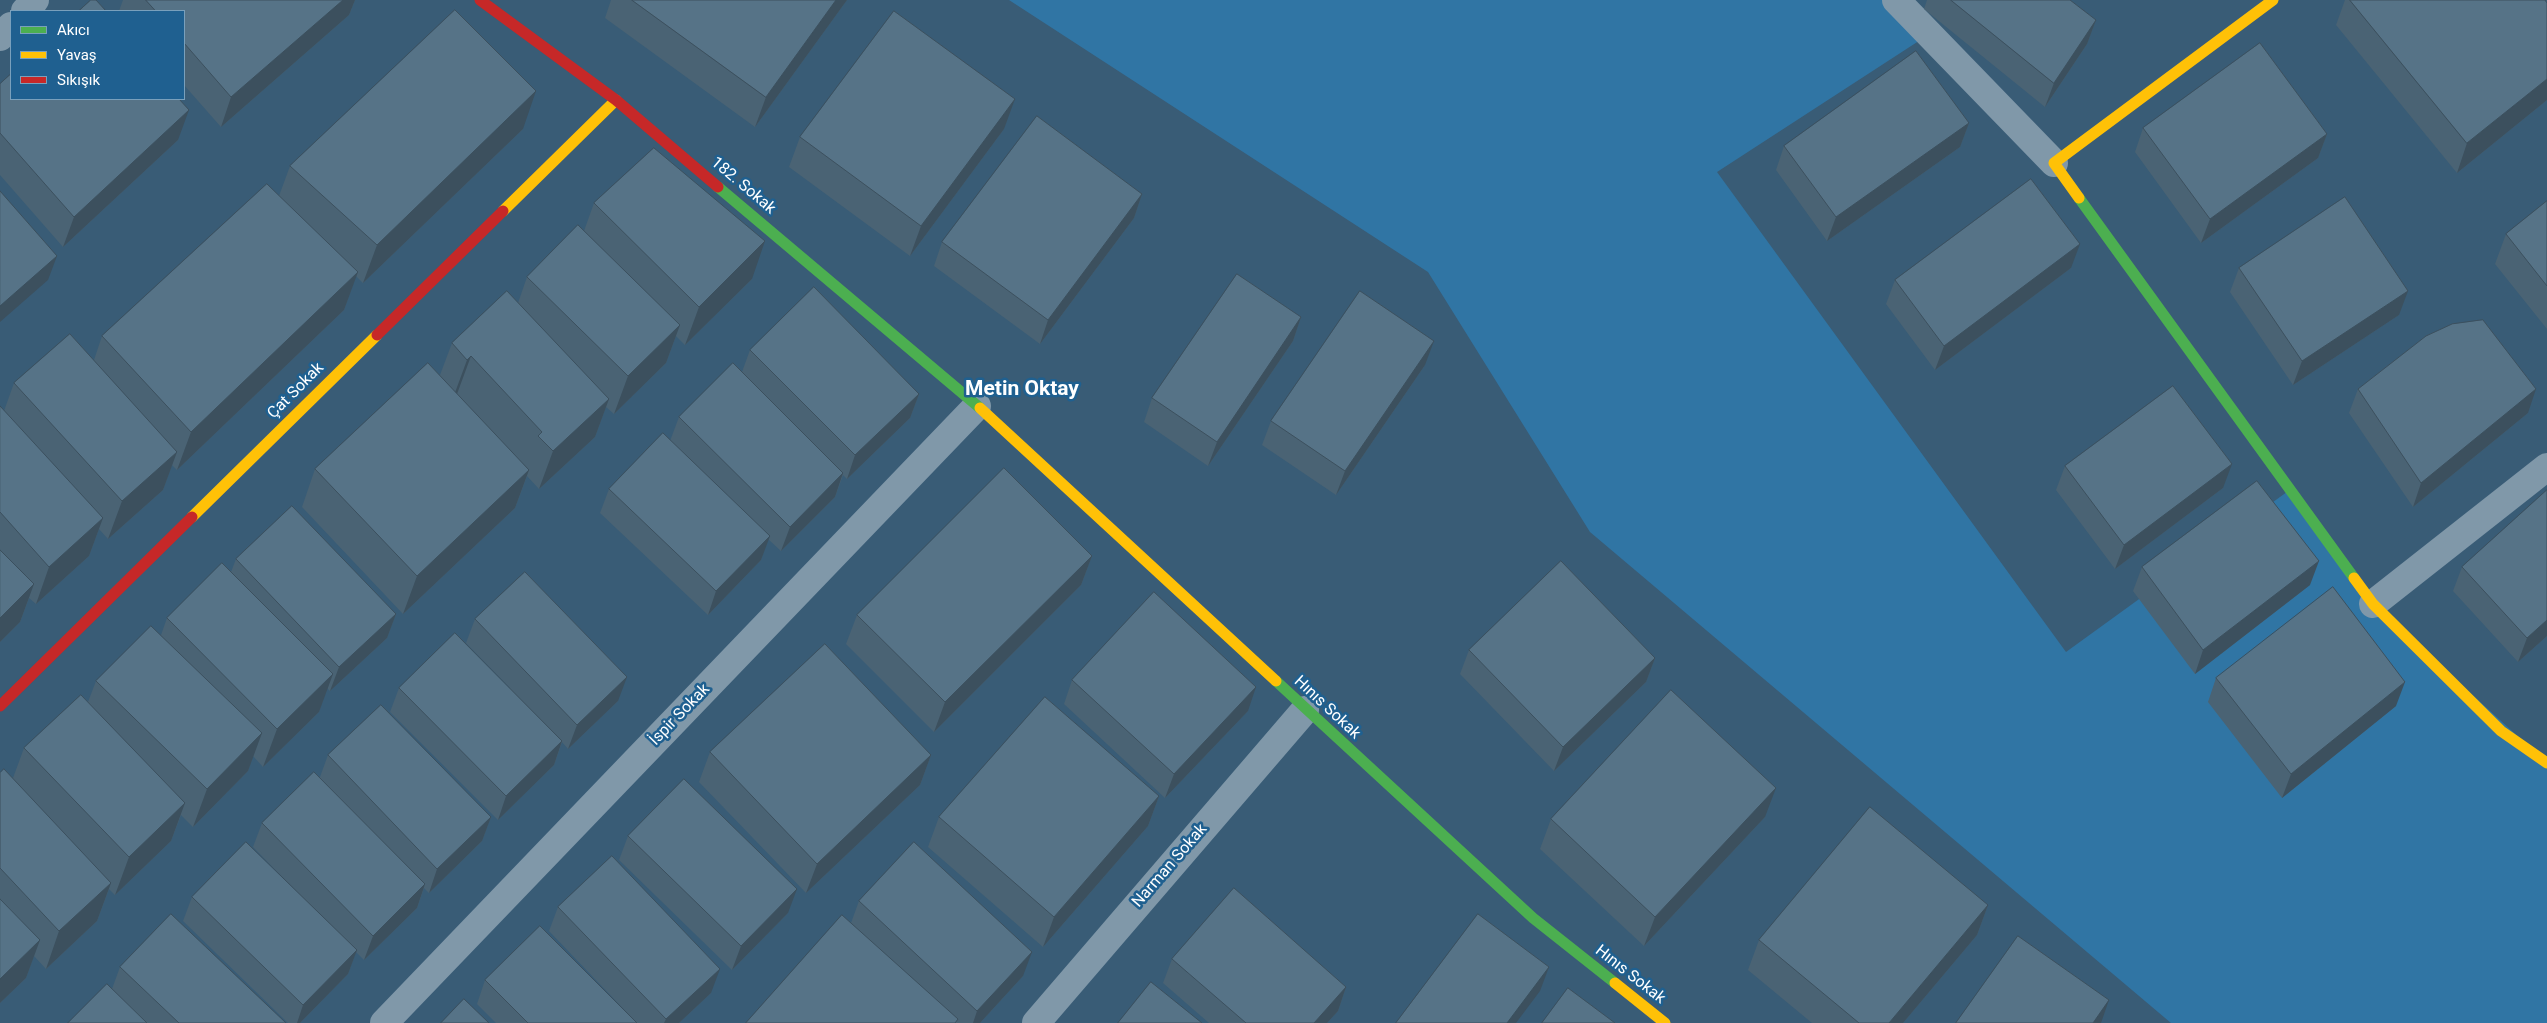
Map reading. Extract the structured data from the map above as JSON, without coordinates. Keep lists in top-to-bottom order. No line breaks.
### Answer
{"streets":{"street":["182. Sokak","Çat Sokak","Hınıs Sokak","İspir Sokak","Narman Sokak"]},"crossings":[["182. Sokak","Çat Sokak"],["182. Sokak","Hınıs Sokak"],["182. Sokak","İspir Sokak"],["Hınıs Sokak","İspir Sokak"],["Hınıs Sokak","Narman Sokak"]],"districts":["Metin Oktay"],"legend":["Akıcı","Yavaş","Sıkışık"]}
